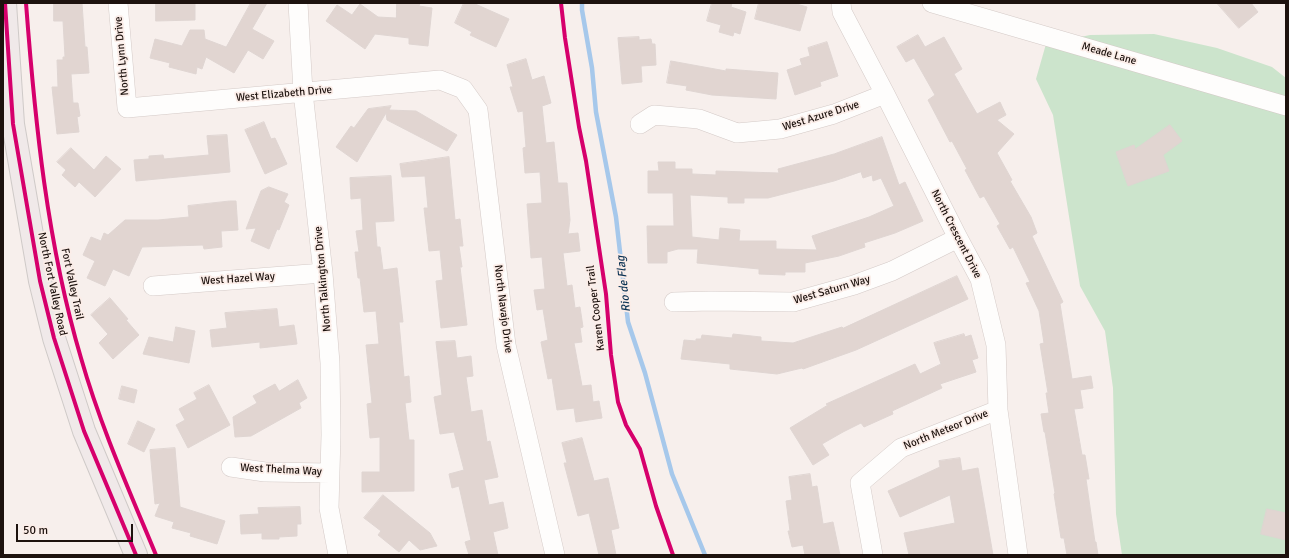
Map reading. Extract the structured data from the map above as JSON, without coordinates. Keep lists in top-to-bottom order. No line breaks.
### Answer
{"streets":{"main road":["North Fort Valley Road"],"street":["Meade Lane","North Lynn Drive","West Elizabeth Drive","West Azure Drive","North Crescent Drive","West Hazel Way","North Talkington Drive","West Saturn Way","North Navajo Drive","North Meteor Drive","West Thelma Way"],"cycle path":["Fort Valley Trail","Karen Cooper Trail"]},"crossings":[["North Lynn Drive","West Elizabeth Drive"],["West Elizabeth Drive","North Talkington Drive"],["West Elizabeth Drive","North Navajo Drive"],["West Azure Drive","North Crescent Drive"],["North Crescent Drive","West Saturn Way"],["North Crescent Drive","North Meteor Drive"],["West Hazel Way","North Talkington Drive"],["North Talkington Drive","West Thelma Way"]],"water":["Rio de Flag"],"scale_bar":"50 m"}
